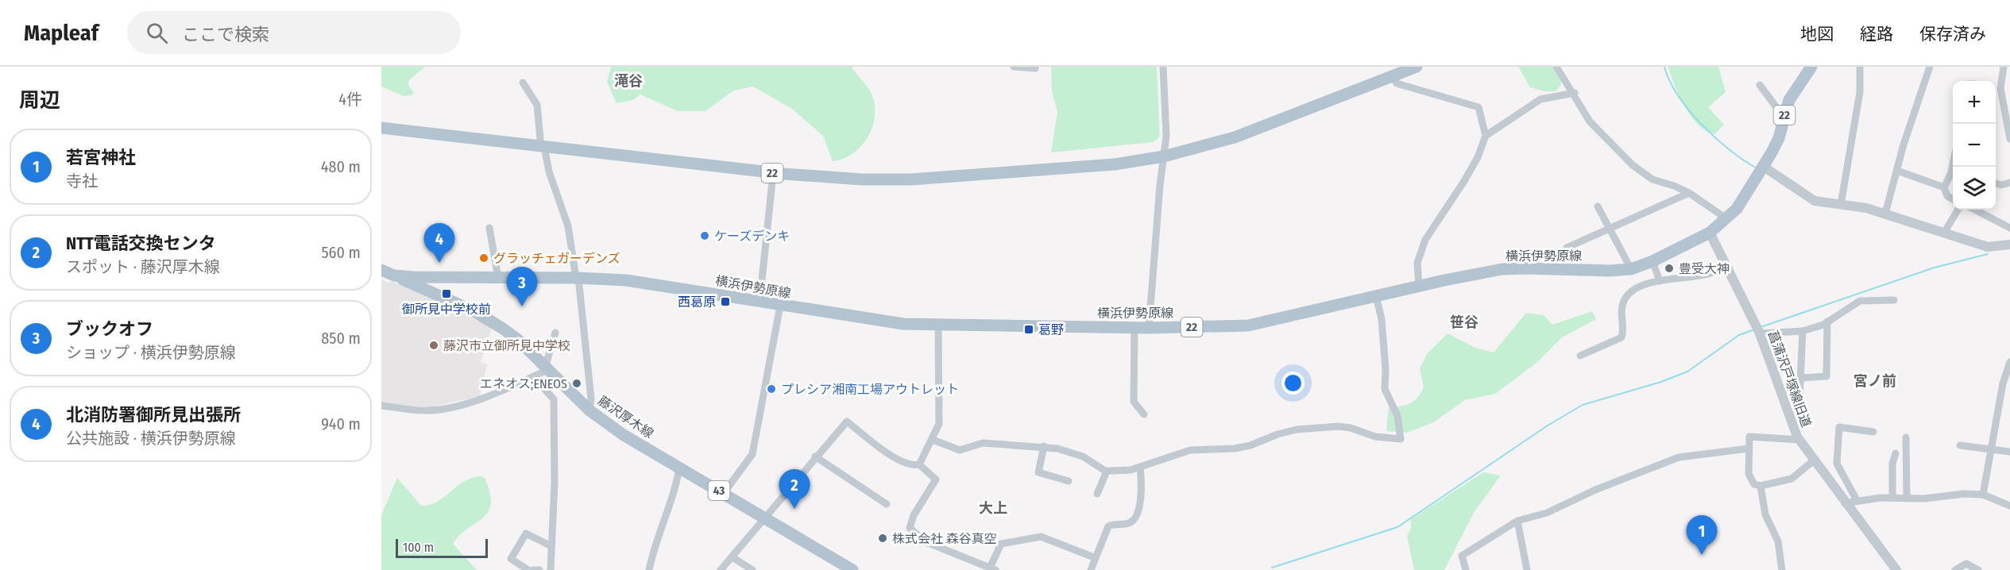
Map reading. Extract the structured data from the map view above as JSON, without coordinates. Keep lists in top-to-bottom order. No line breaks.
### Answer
{"streets":{"main road":["22","横浜伊勢原線","藤沢厚木線","43"],"street":["菖蒲沢戸塚線旧道"]},"crossings":[["横浜伊勢原線","菖蒲沢戸塚線旧道"],["横浜伊勢原線","藤沢厚木線"]],"districts":["滝谷","笹谷","宮ノ前","大上"],"places":{"other":["ケーズデンキ","グラッチェガーデンズ","豊受大神","藤沢市立御所見中学校","エネオス;ENEOS","プレシア湘南工場アウトレット","株式会社 森谷真空"],"transit":["御所見中学校前","西葛原","葛野"]},"scale_bar":"100 m","page":{"header":"Mapleaf","search":"ここで検索","nav":["地図","経路","保存済み"],"heading":["周辺","4件"],"map_buttons":["+","−"],"list":[{"mark":"1","name":"若宮神社","note":"寺社","value":"480 m"},{"mark":"2","name":"NTT電話交換センタ","note":"スポット · 藤沢厚木線","value":"560 m"},{"mark":"3","name":"ブックオフ","note":"ショップ · 横浜伊勢原線","value":"850 m"},{"mark":"4","name":"北消防署御所見出張所","note":"公共施設 · 横浜伊勢原線","value":"940 m"}],"pins":["4","3","2","1"],"scale":"100 m"}}
